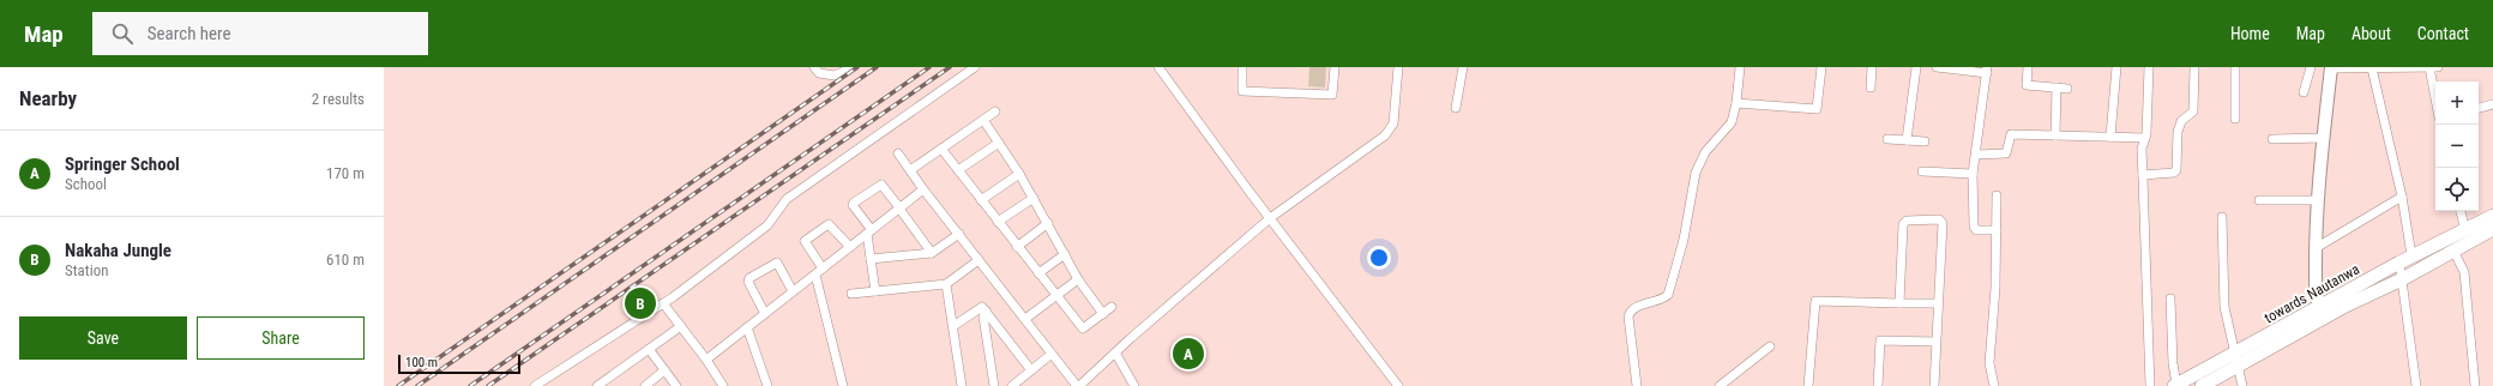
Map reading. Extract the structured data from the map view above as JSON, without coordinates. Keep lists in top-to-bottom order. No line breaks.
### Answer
{"streets":{"main road":["towards Nautanwa"]},"scale_bar":"100 m","page":{"header":"Map","search":"Search here","nav":["Home","Map","About","Contact"],"heading":["Nearby","2 results"],"map_buttons":["+","−"],"list":[{"mark":"A","name":"Springer School","note":"School","value":"170 m"},{"mark":"B","name":"Nakaha Jungle","note":"Station","value":"610 m"}],"pins":["B","A"],"buttons":["Save","Share"],"scale":"100 m"}}
